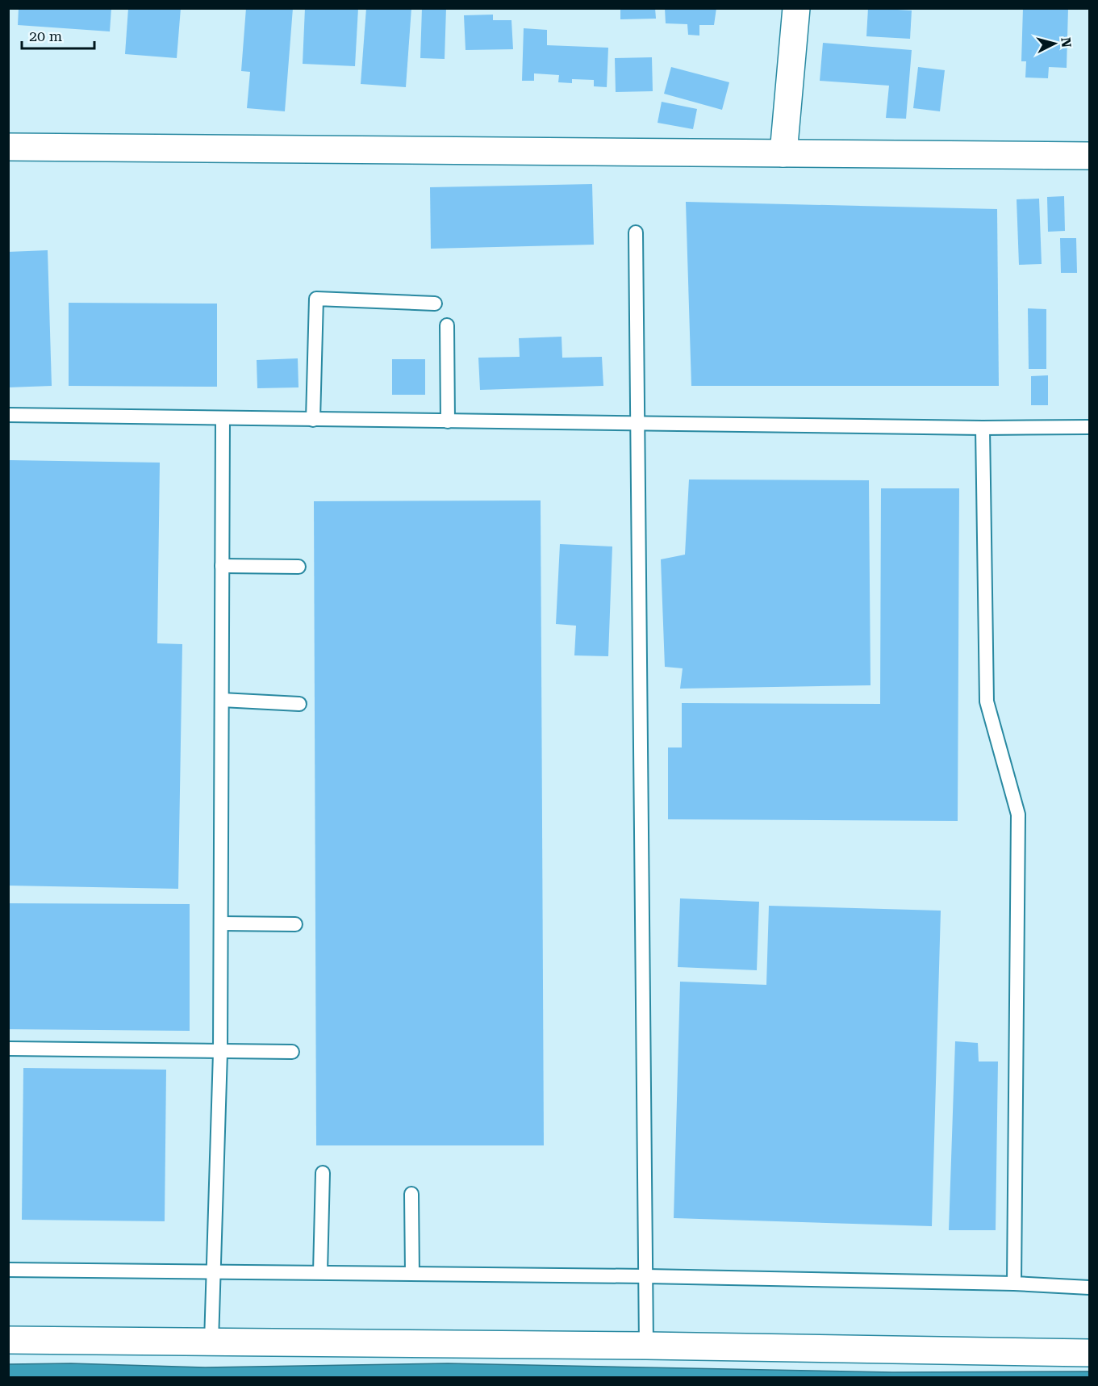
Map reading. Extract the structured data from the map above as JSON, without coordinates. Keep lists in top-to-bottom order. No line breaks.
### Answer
{"scale_bar":"20 m","north":"right"}
